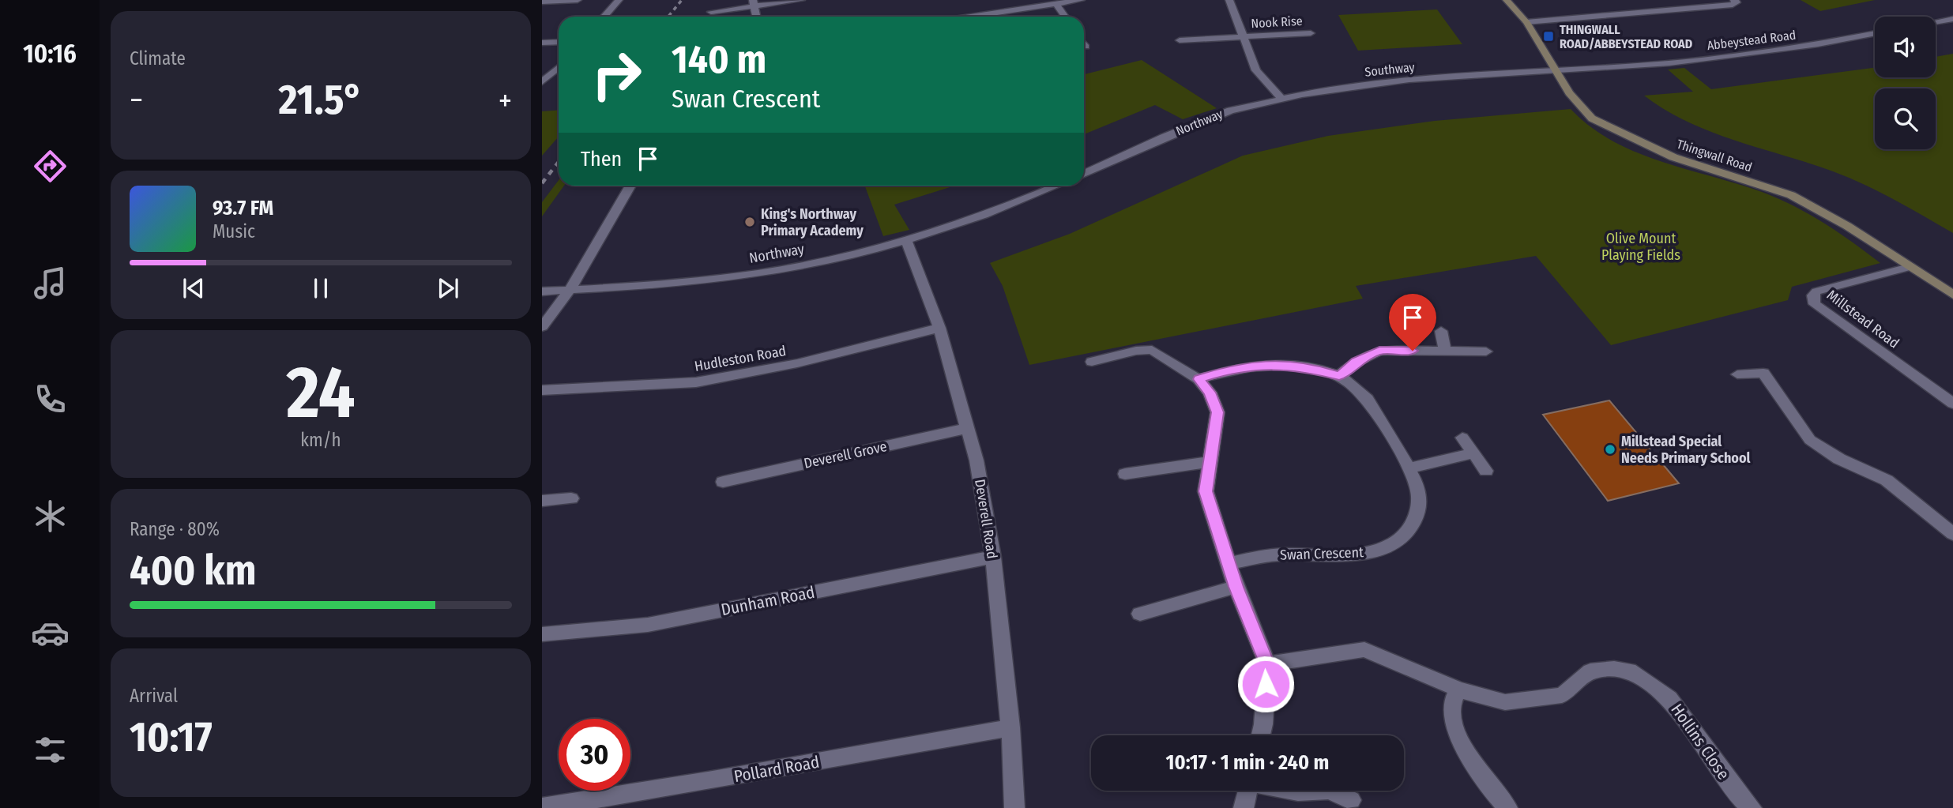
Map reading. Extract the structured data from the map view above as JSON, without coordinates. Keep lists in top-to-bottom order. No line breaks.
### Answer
{"streets":{"street":["Nook Rise","Abbeystead Road","Southway","Northway","Thingwall Road","Millstead Road","Hudleston Road","Deverell Grove","Deverell Road","Swan Crescent","Dunham Road","Hollins Close","Pollard Road"]},"crossings":[["Nook Rise","Southway"],["Abbeystead Road","Southway"],["Abbeystead Road","Thingwall Road"],["Southway","Northway"],["Southway","Thingwall Road"],["Northway","Deverell Road"],["Thingwall Road","Millstead Road"],["Hudleston Road","Deverell Road"],["Deverell Grove","Deverell Road"],["Deverell Road","Dunham Road"],["Deverell Road","Pollard Road"]],"parks":["Olive Mount Playing Fields"],"places":{"transit":["THINGWALL ROAD/ABBEYSTEAD ROAD"],"other":["King's Northway Primary Academy","Millstead Special Needs Primary School"]},"page":{"tabs":"10:16","tile":["Climate",["24","km/h"],["Range · 80%","400 km"],["Arrival","10:17"]],"turn":["140 m","Swan Crescent"],"heat":["−","21.5°","+"],"then":"Then","song":["93.7 FM","Music"],"limit":"30","trip":"10:17 · 1 min · 240 m"}}
